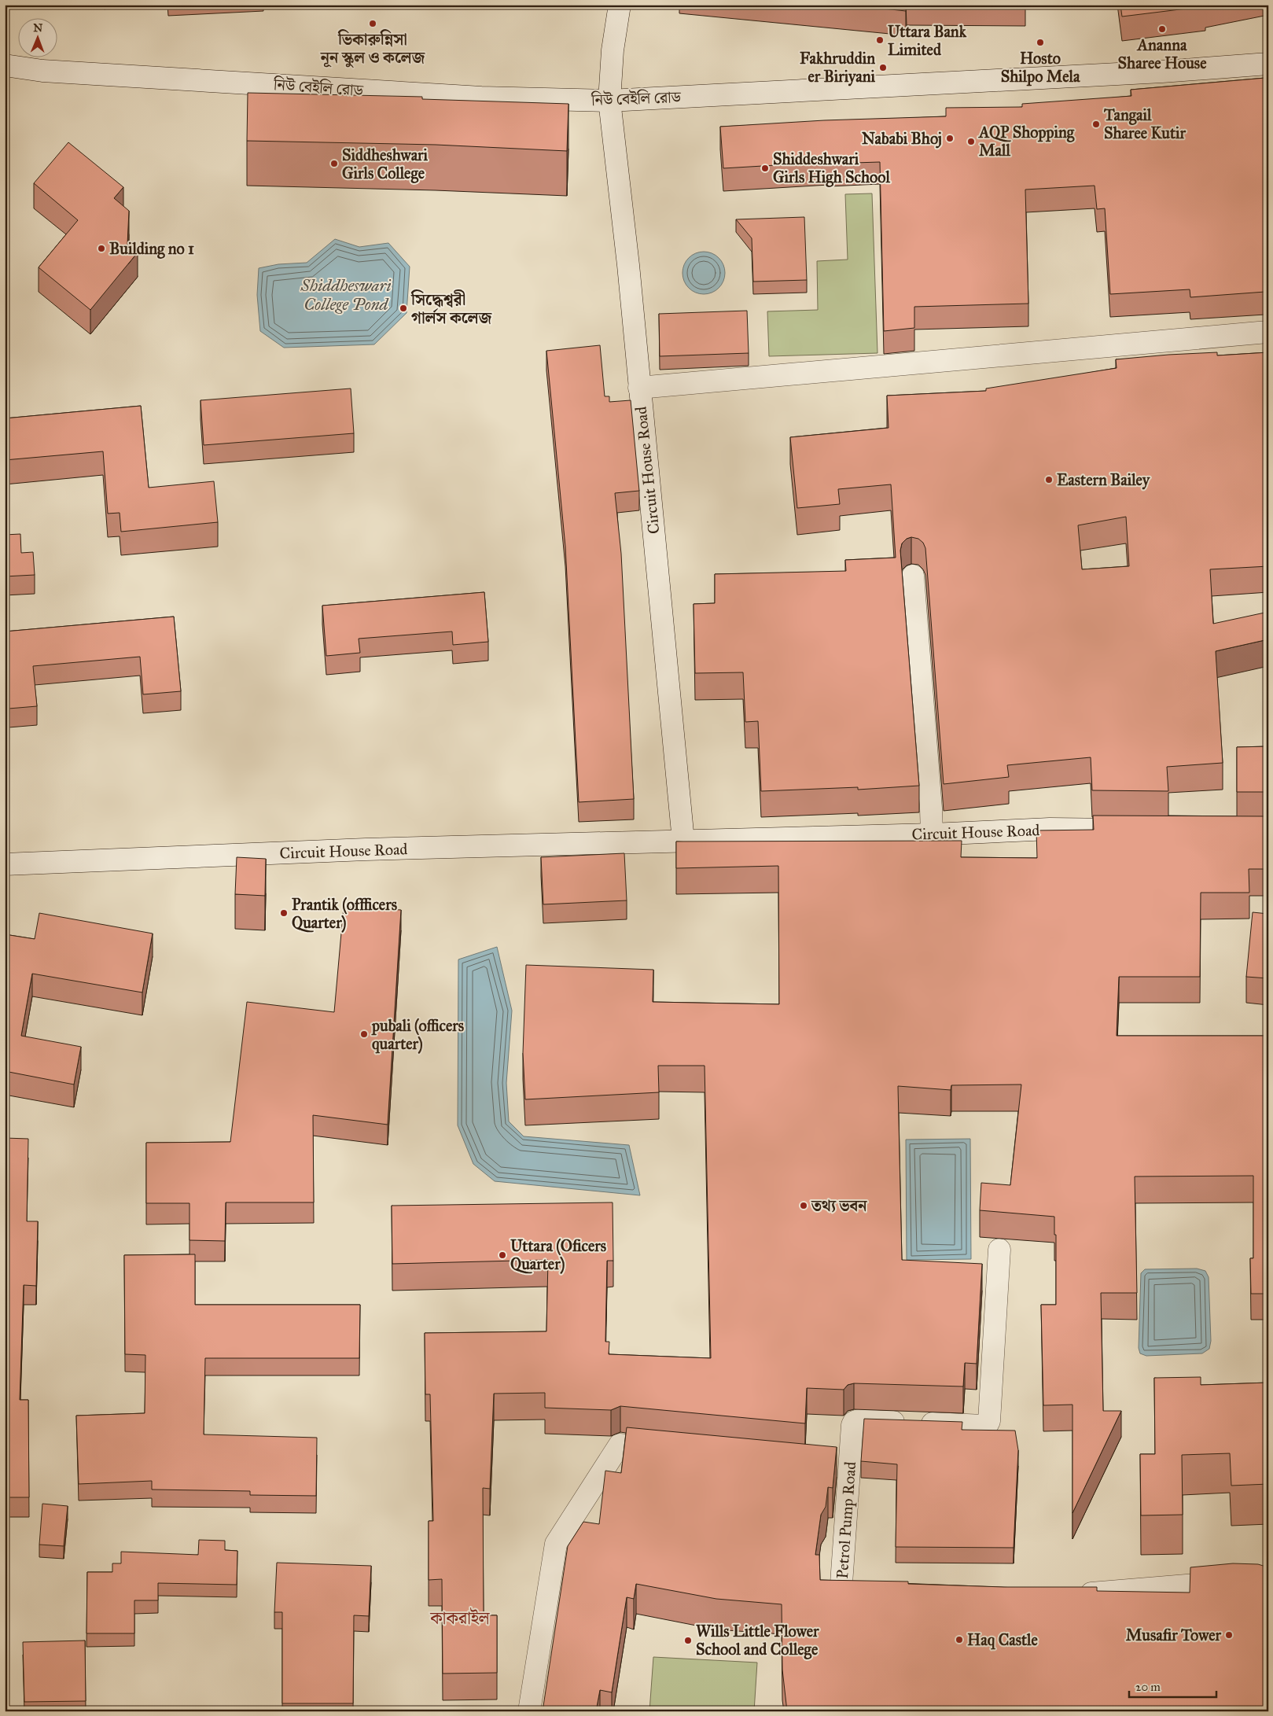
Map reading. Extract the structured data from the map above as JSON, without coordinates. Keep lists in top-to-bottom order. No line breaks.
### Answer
{"streets":{"street":["নিউ বেইলি রোড","Circuit House Road","Petrol Pump Road"]},"crossings":[["নিউ বেইলি রোড","Circuit House Road"]],"districts":["কাকরাইল"],"water":["Shiddheswari College Pond"],"places":["ভিকারুন্নিসা নূন স্কুল ও কলেজ","Ananna Sharee House","Uttara Bank Limited","Hosto Shilpo Mela","Fakhruddin er Biriyani","Tangail Sharee Kutir","Nababi Bhoj","AQP Shopping Mall","Siddheshwari Girls College","Shiddeshwari Girls High School","Building no 1","সিদ্ধেশ্বরী গার্লস কলেজ","Eastern Bailey","Prantik (offficers Quarter)","pubali (officers quarter)","তথ্য ভবন","Uttara (Oficers Quarter)","Musafir Tower","Haq Castle","Wills Little Flower School and College"],"scale_bar":"20 m","north":"top"}
